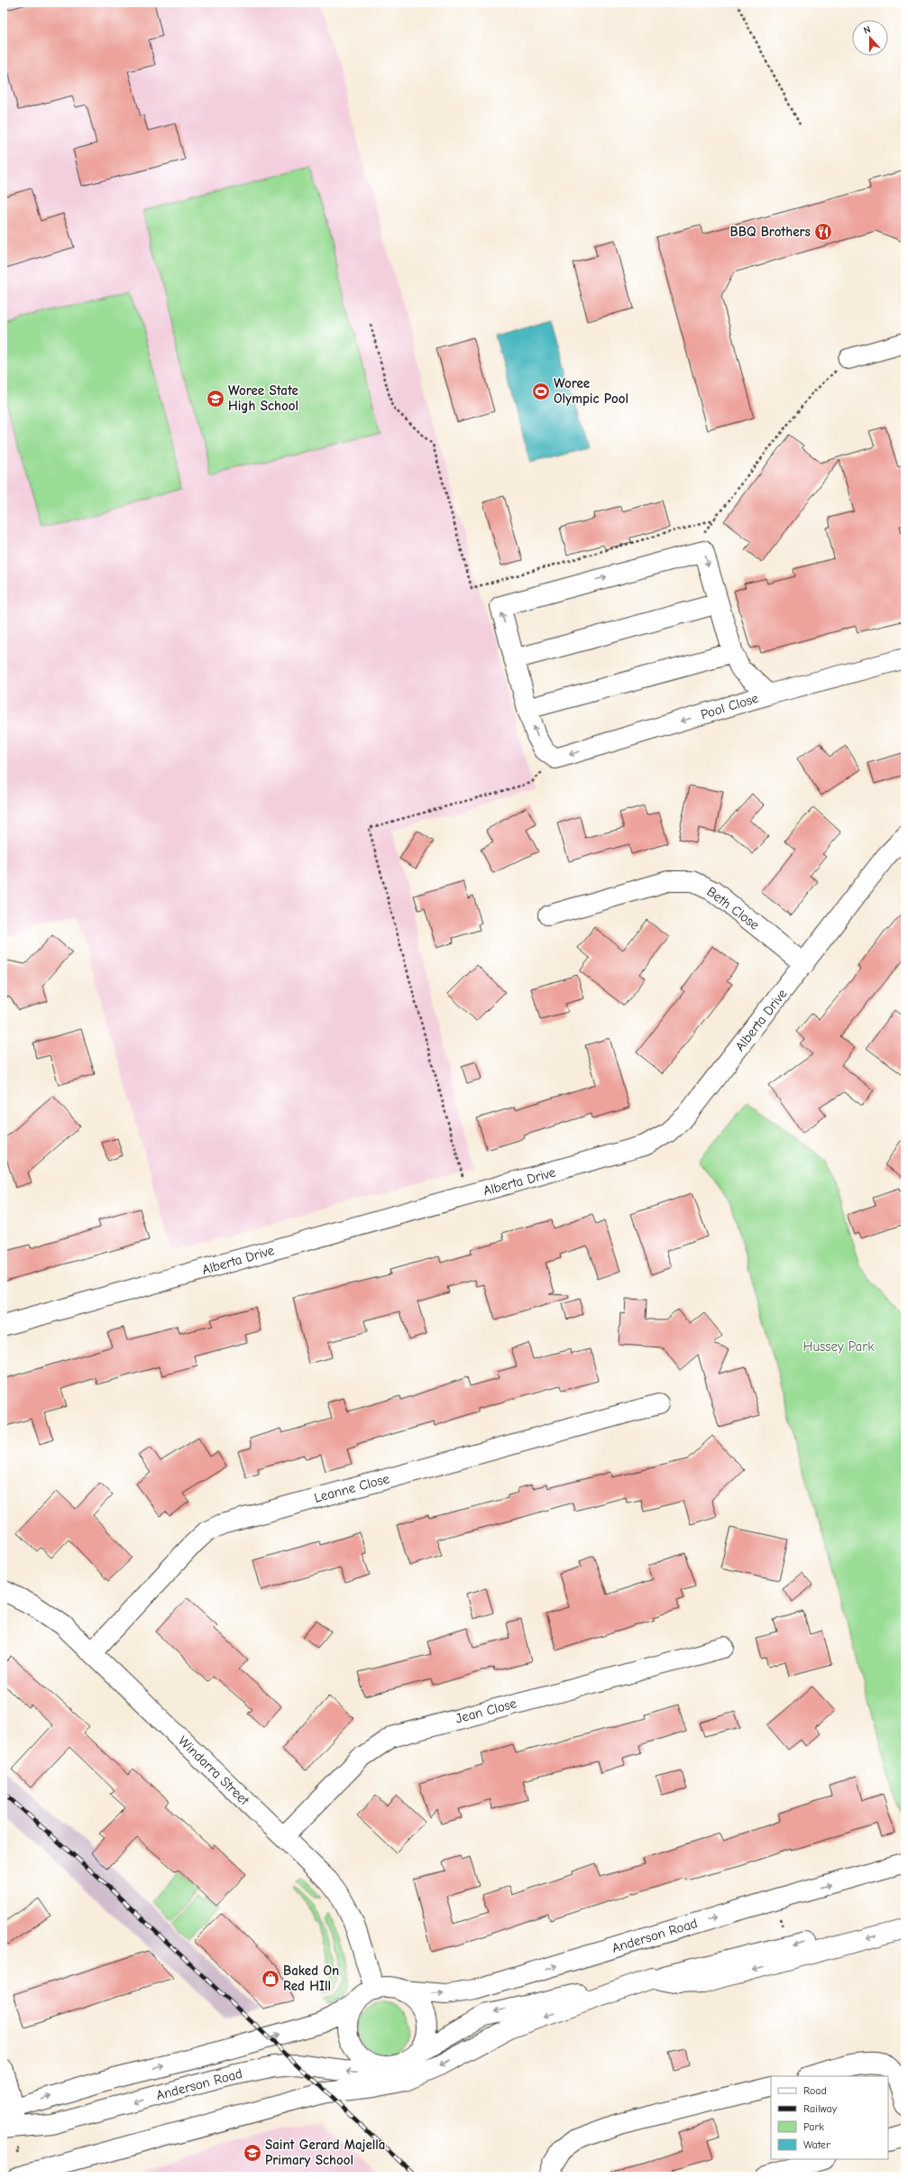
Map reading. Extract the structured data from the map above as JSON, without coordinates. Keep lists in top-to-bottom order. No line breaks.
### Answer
{"streets":{"street":["Pool Close","Beth Close","Alberta Drive","Leanne Close","Jean Close","Windarra Street","Anderson Road"]},"crossings":[["Beth Close","Alberta Drive"],["Leanne Close","Windarra Street"],["Jean Close","Windarra Street"],["Windarra Street","Anderson Road"]],"parks":["Hussey Park"],"places":{"restaurant":["BBQ Brothers"],"sports":["Woree Olympic Pool"],"school or university":["Woree State High School","Saint Gerard Majella Primary School"],"shop":["Baked On Red HIll"]},"legend":["Road","Railway","Park","Water"],"north":"top"}
